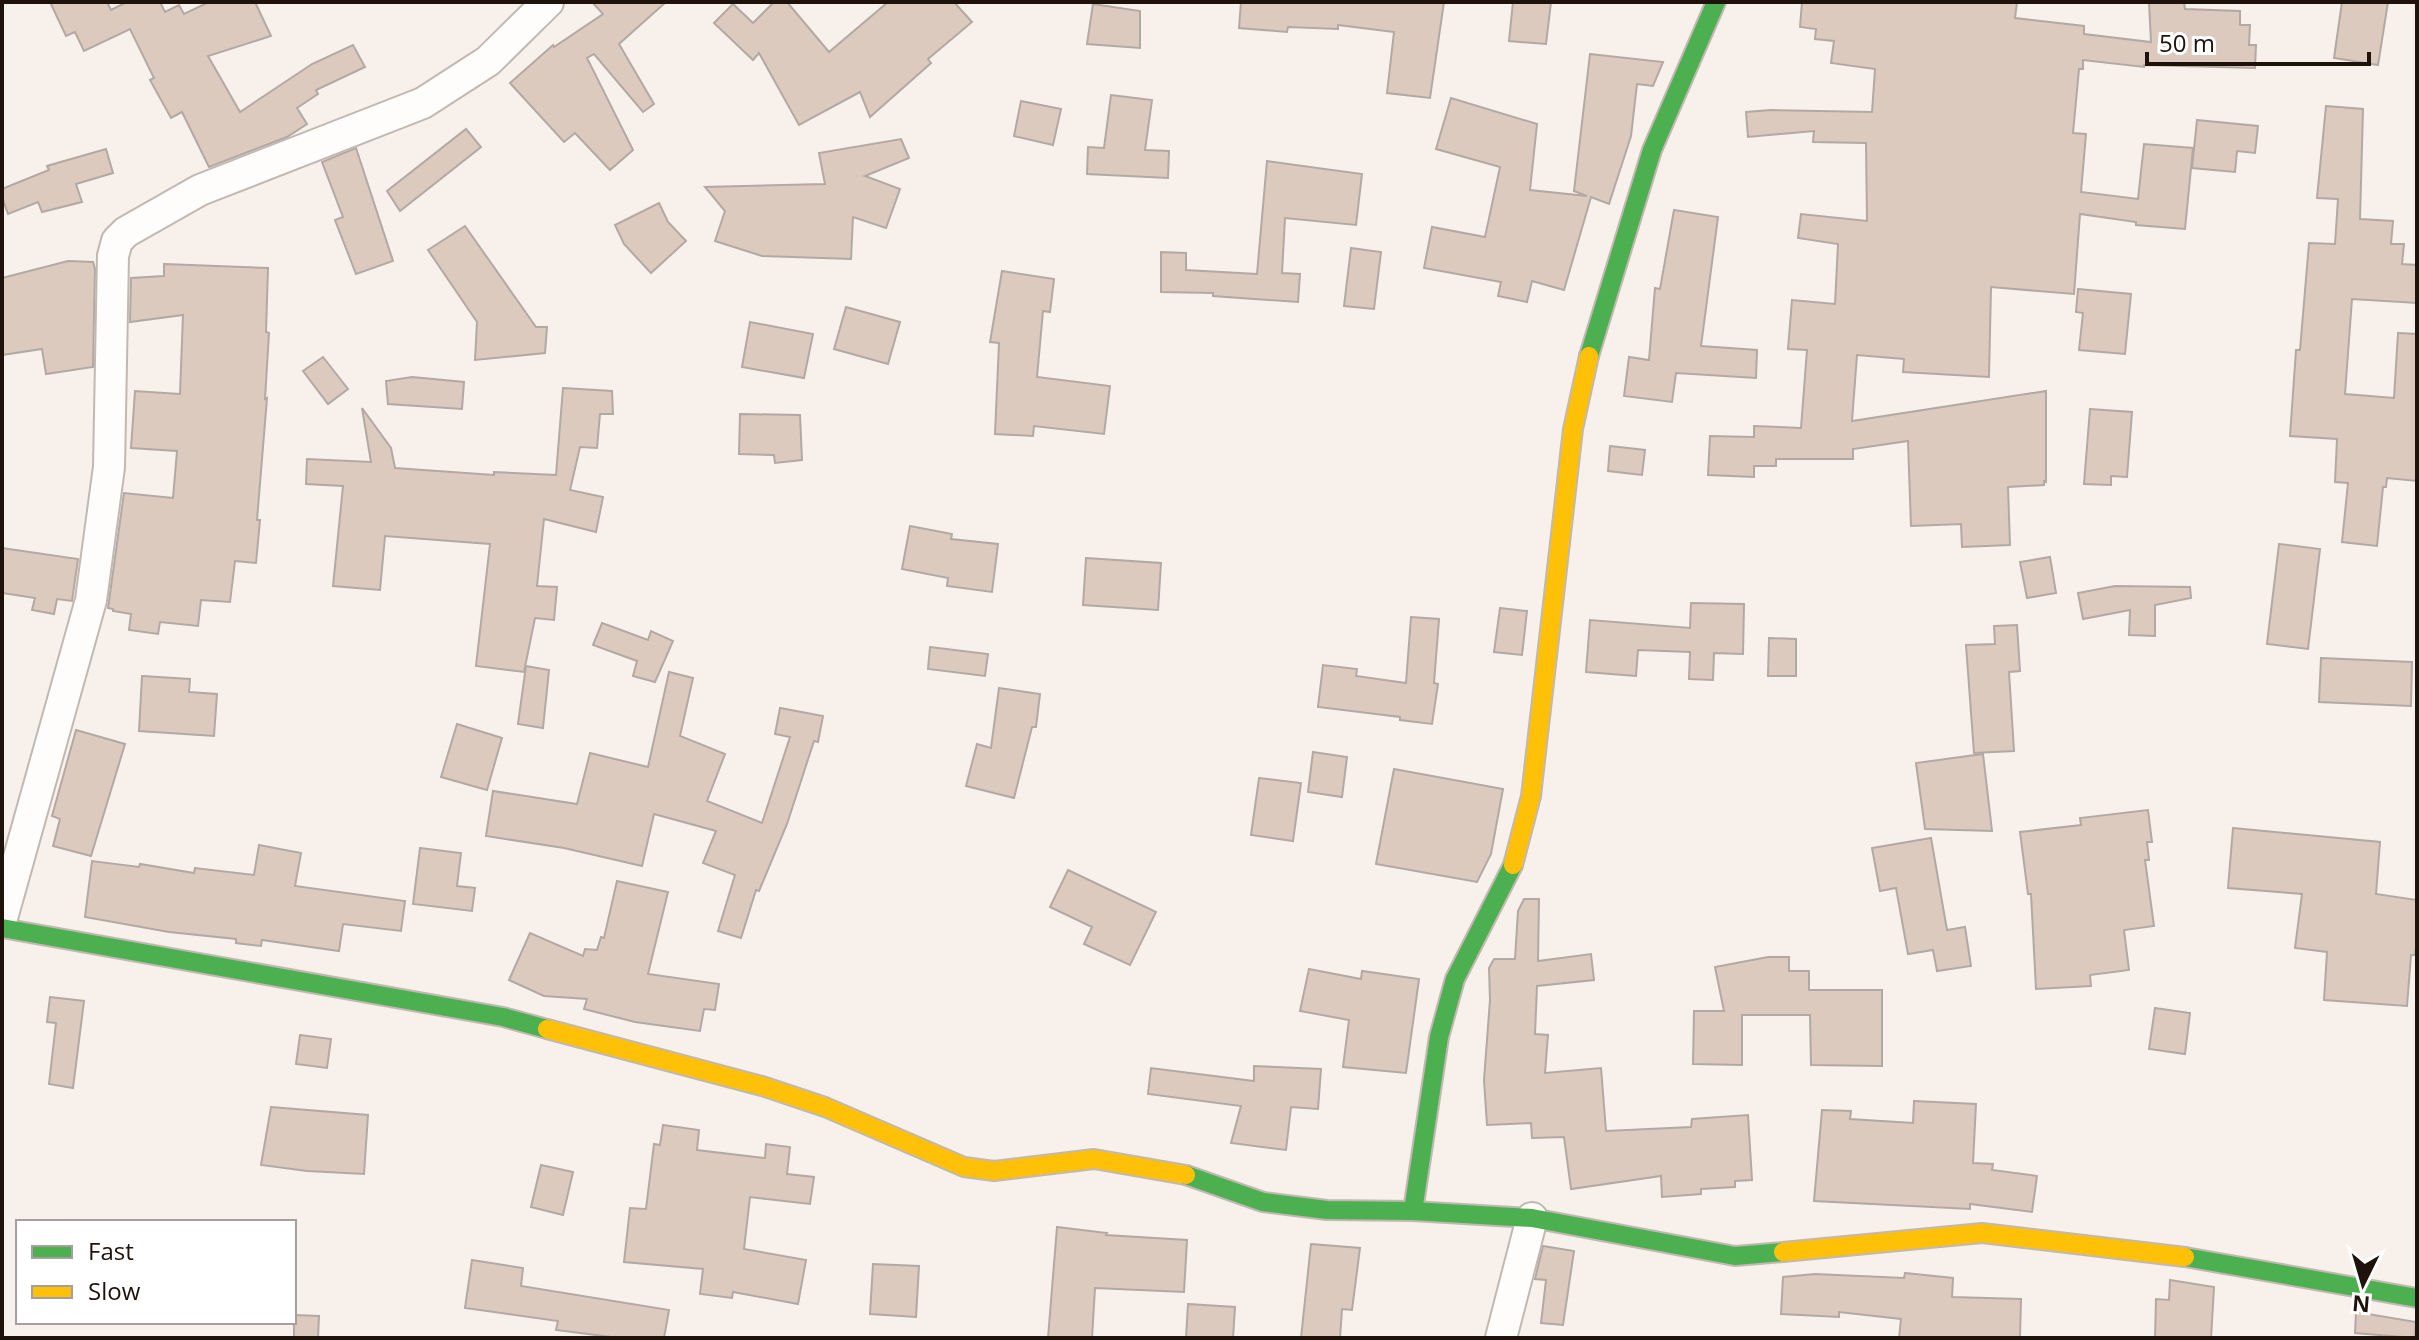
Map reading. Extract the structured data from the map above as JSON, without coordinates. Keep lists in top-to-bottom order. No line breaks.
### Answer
{"legend":["Fast","Slow"],"scale_bar":"50 m","north":"bottom"}
